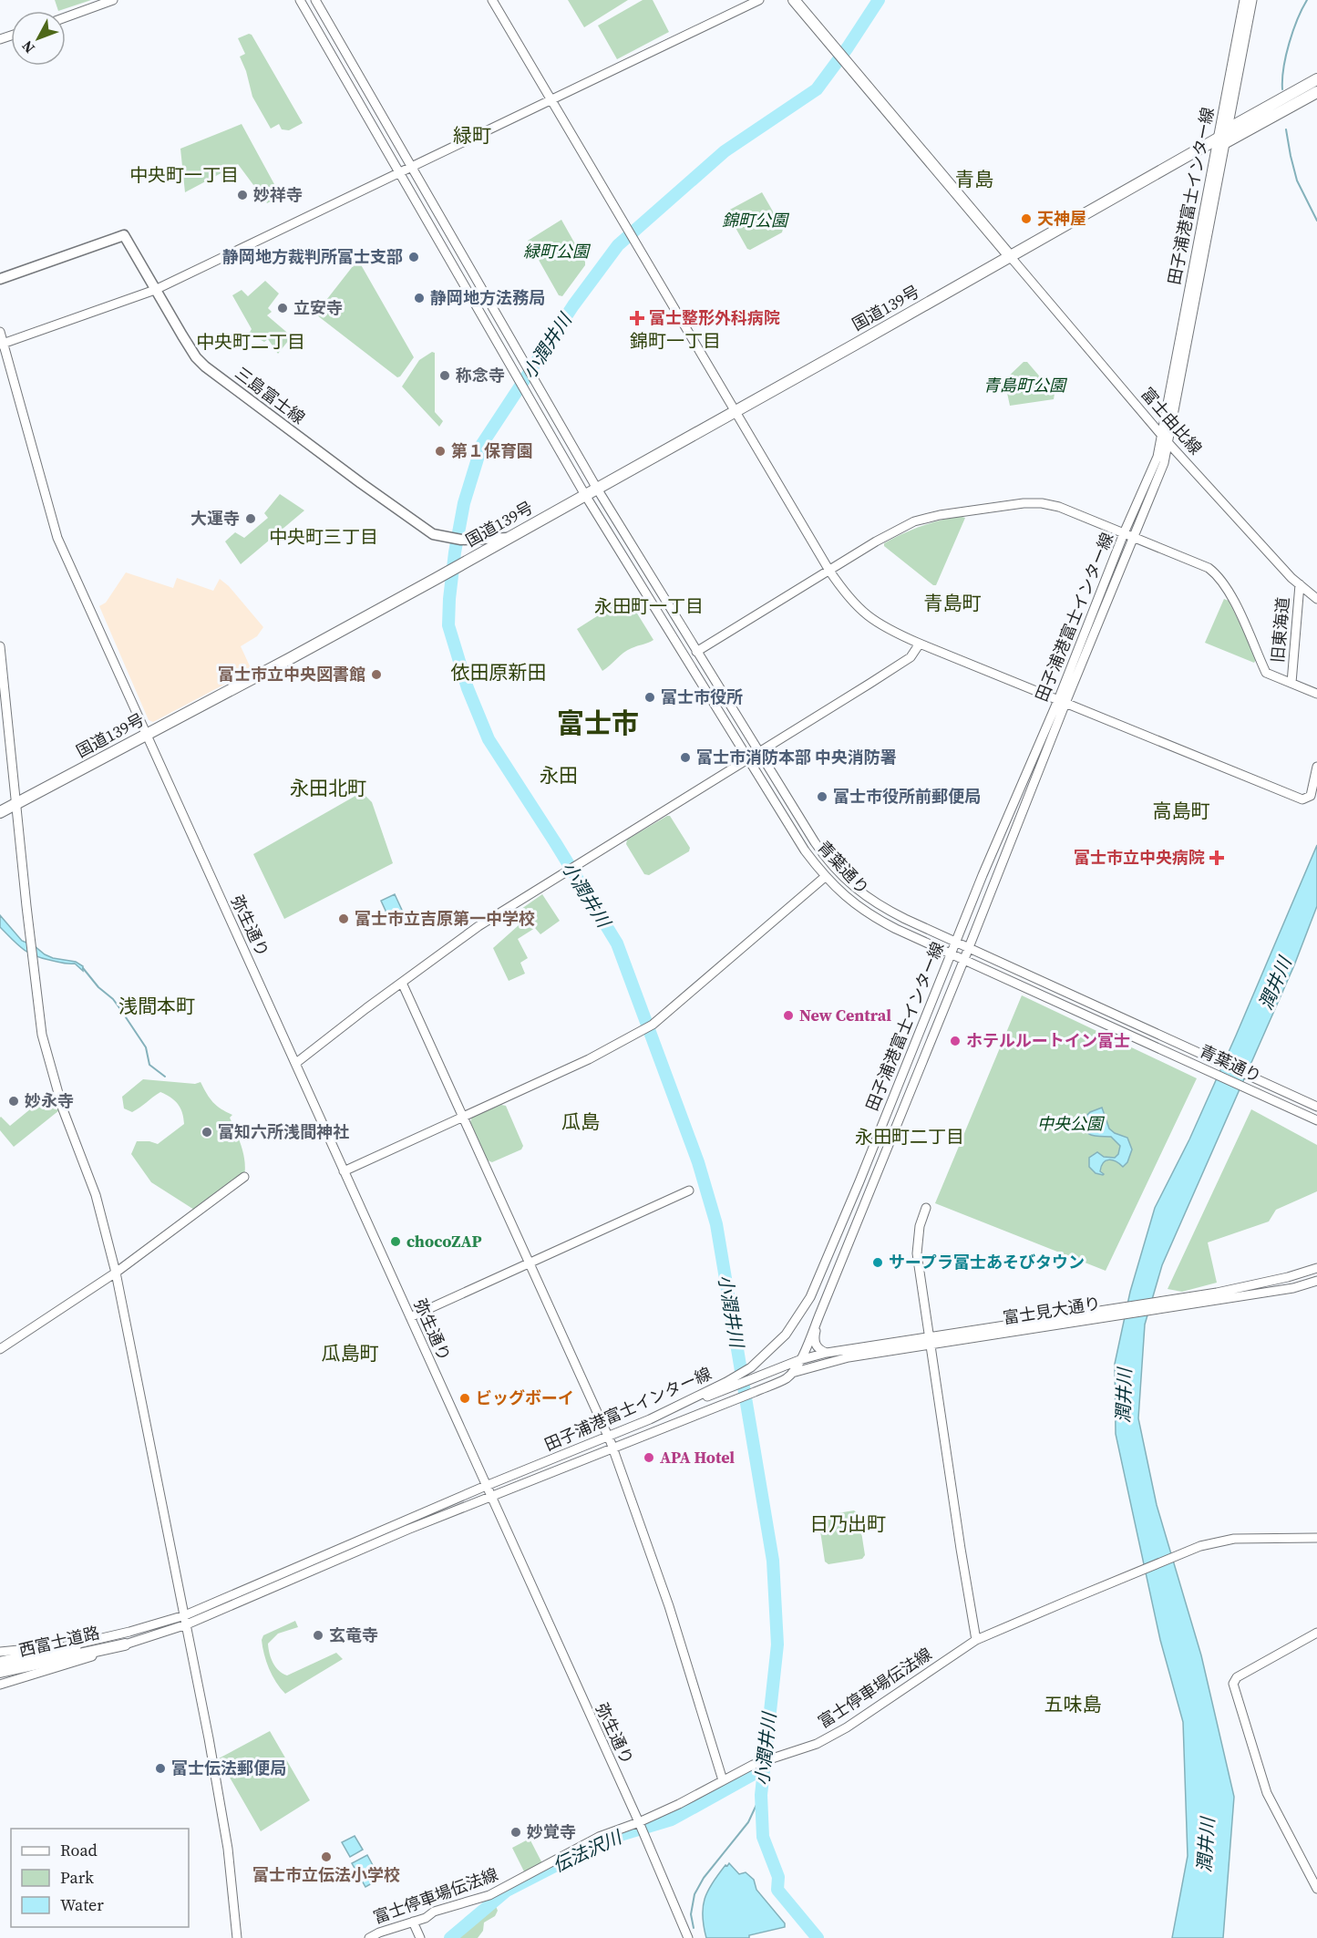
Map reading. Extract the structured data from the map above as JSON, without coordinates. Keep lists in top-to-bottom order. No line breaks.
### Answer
{"streets":{"highway":["国道139号","西富士道路"],"main road":["三島富士線"],"street":["田子浦港富士インター線","富士由比線","旧東海道","青葉通り","弥生通り","富士見大通り","富士停車場伝法線"]},"crossings":[["田子浦港富士インター線","国道139号"],["田子浦港富士インター線","富士由比線"],["田子浦港富士インター線","青葉通り"],["田子浦港富士インター線","弥生通り"],["田子浦港富士インター線","富士見大通り"],["田子浦港富士インター線","西富士道路"],["国道139号","三島富士線"],["国道139号","富士由比線"],["国道139号","青葉通り"],["国道139号","弥生通り"],["富士由比線","旧東海道"],["弥生通り","富士停車場伝法線"]],"districts":["緑町","中央町一丁目","青島","錦町一丁目","中央町二丁目","中央町三丁目","青島町","永田町一丁目","依田原新田","富士市","永田","永田北町","高島町","浅間本町","瓜島","永田町二丁目","瓜島町","日乃出町","五味島"],"water":["小潤井川","潤井川","伝法沢川"],"parks":["錦町公園","緑町公園","青島町公園","中央公園"],"places":{"other":["妙祥寺","天神屋","静岡地方裁判所富士支部","静岡地方法務局","立安寺","称念寺","第１保育園","大運寺","富士市立中央図書館","富士市役所","富士市消防本部 中央消防署","富士市役所前郵便局","富士市立吉原第一中学校","New Central","ホテルルートイン富士","妙永寺","富知六所浅間神社","chocoZAP","サープラ富士あそびタウン","ビッグボーイ","APA Hotel","玄竜寺","富士伝法郵便局","妙覚寺","富士市立伝法小学校"],"health":["富士整形外科病院","富士市立中央病院"]},"legend":["Road","Park","Water"],"north":"bottom left"}
